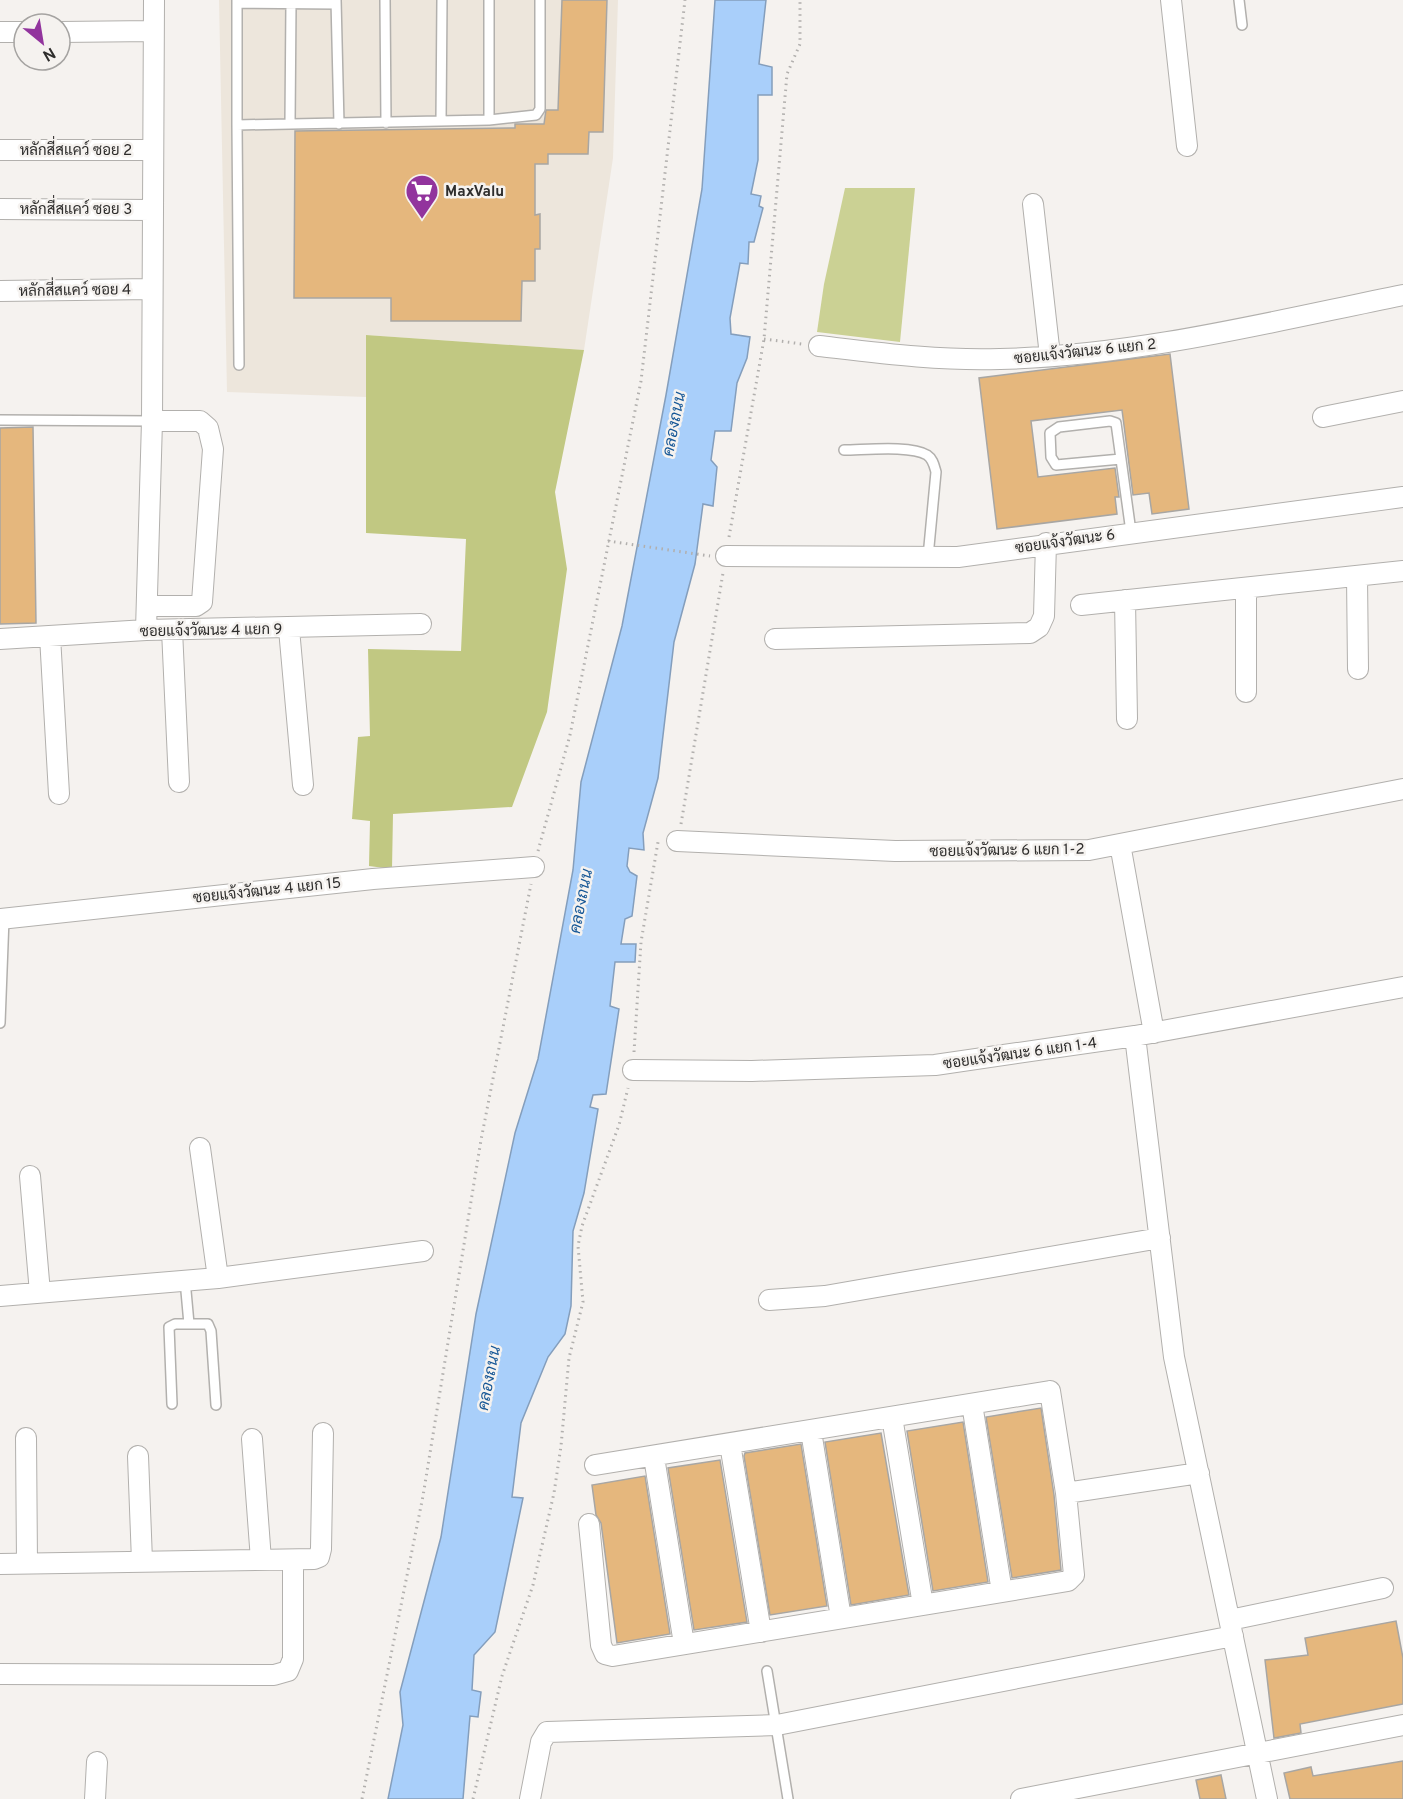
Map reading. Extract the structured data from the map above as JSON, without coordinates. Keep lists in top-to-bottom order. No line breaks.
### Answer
{"streets":{"street":["หลักสี่สแคว์ ซอย 2","หลักสี่สแคว์ ซอย 3","หลักสี่สแคว์ ซอย 4","ซอยแจ้งวัฒนะ 6 แยก 2","ซอยแจ้งวัฒนะ 6","ซอยแจ้งวัฒนะ 4 แยก 9","ซอยแจ้งวัฒนะ 6 แยก 1-2","ซอยแจ้งวัฒนะ 4 แยก 15","ซอยแจ้งวัฒนะ 6 แยก 1-4"]},"water":["คลองถนน"],"places":{"supermarket":["MaxValu"]},"north":"bottom right"}
